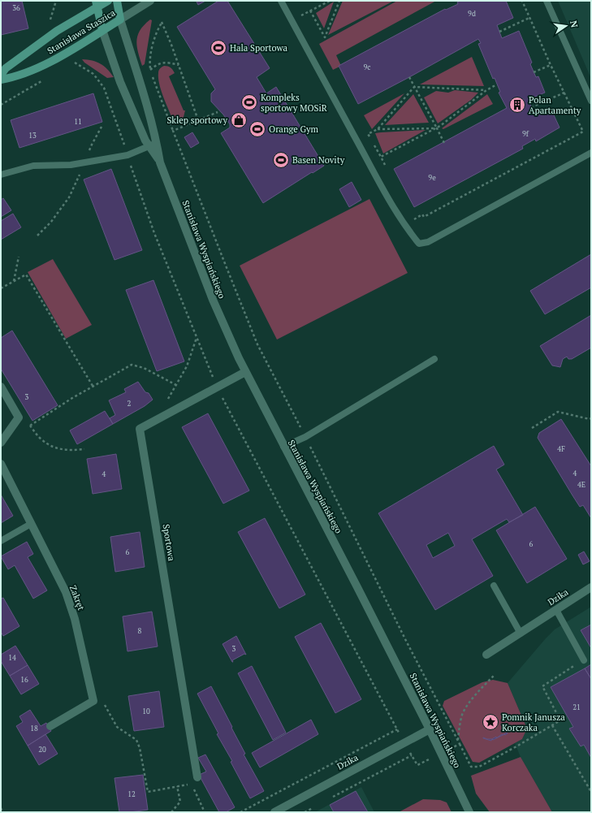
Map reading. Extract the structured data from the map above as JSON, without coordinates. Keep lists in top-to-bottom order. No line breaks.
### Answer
{"streets":{"street":["Stanisława Staszica","Stanisława Wyspiańskiego","Sportowa","Dzika","Zakręt"]},"crossings":[["Stanisława Staszica","Stanisława Wyspiańskiego"],["Stanisława Wyspiańskiego","Sportowa"],["Stanisława Wyspiańskiego","Dzika"]],"places":{"sports":["Hala Sportowa","Kompleks sportowy MOSiR","Orange Gym","Basen Novity"],"building":["Polan Apartamenty"],"shop":["Sklep sportowy"],"place":["Pomnik Janusza Korczaka"]},"house_numbers":["36","9d","9c","11","9f","13","9e","3","2","4F","4","4","4E","6","6","8","3","14","16","21","10","18","20","12"],"north":"right"}
